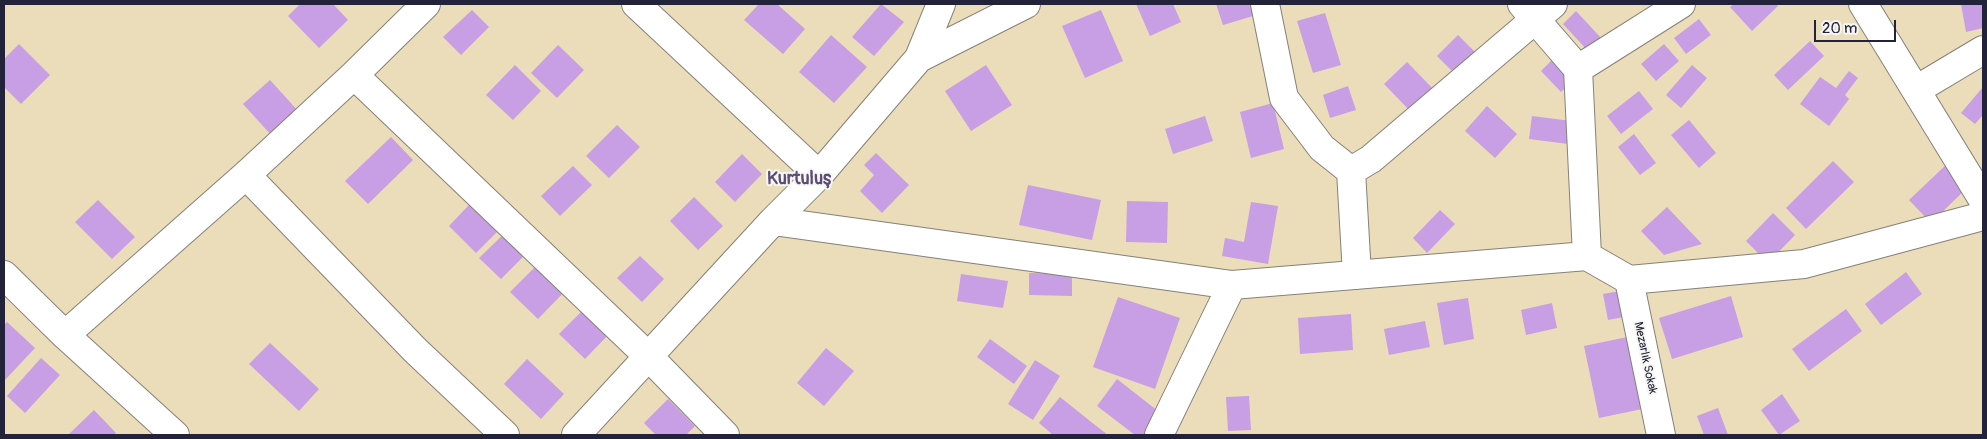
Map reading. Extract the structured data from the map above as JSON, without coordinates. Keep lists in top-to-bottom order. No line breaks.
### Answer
{"streets":{"street":["Mezarlık Sokak"]},"districts":["Kurtuluş"],"scale_bar":"20 m"}
